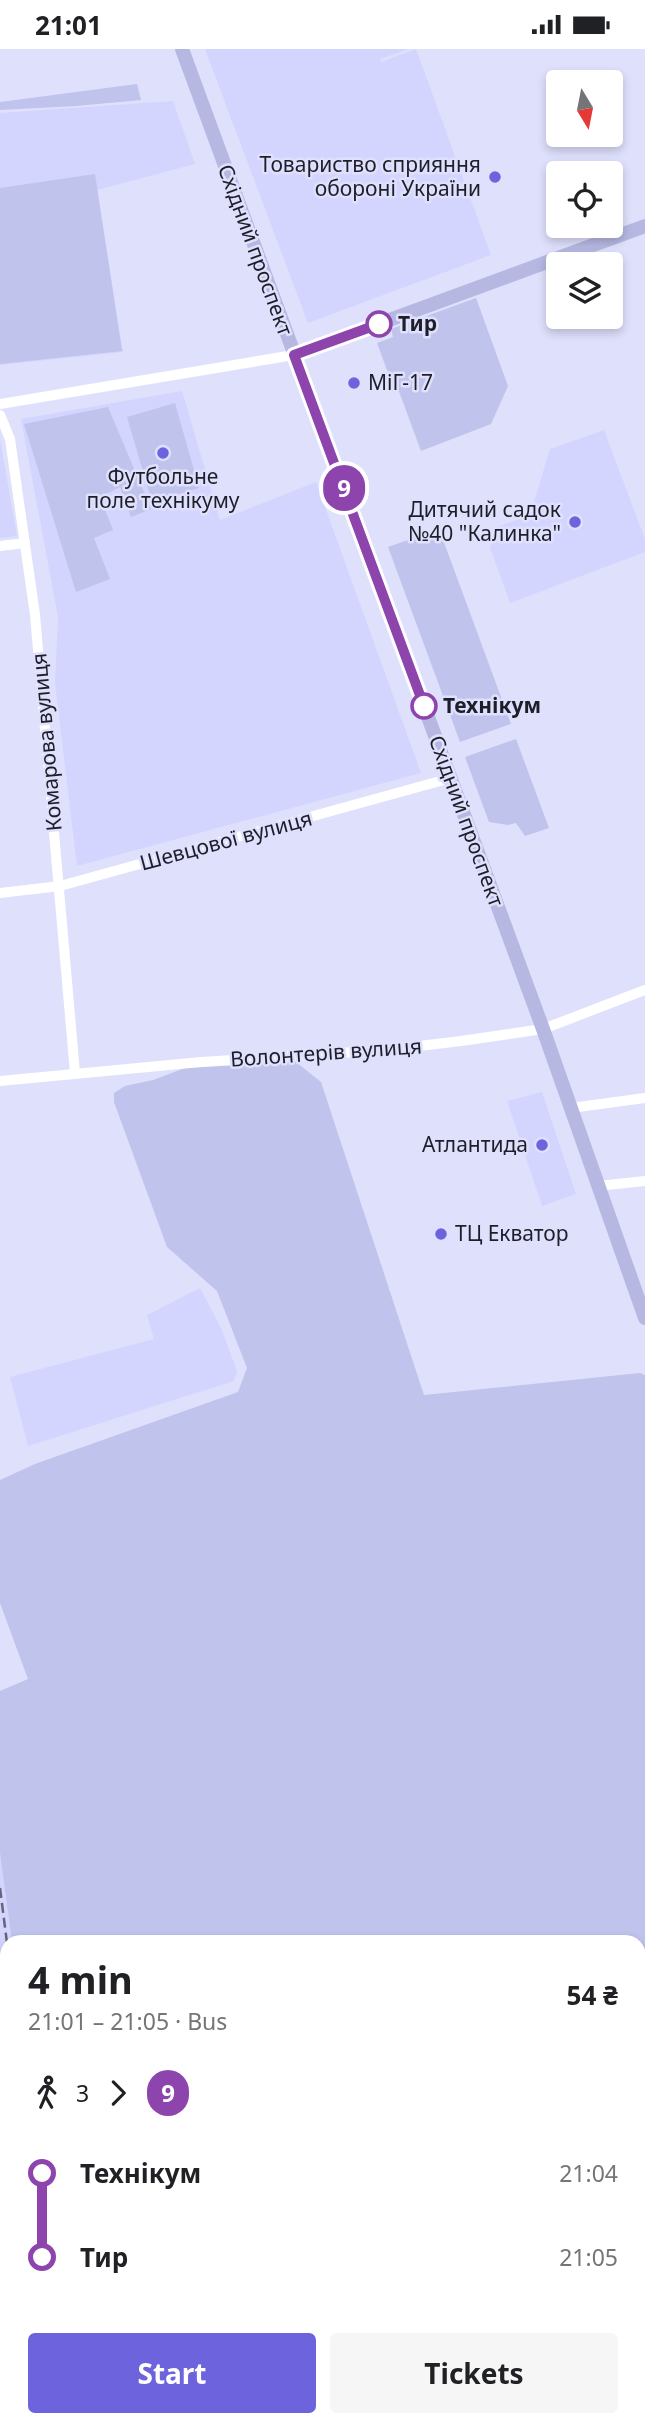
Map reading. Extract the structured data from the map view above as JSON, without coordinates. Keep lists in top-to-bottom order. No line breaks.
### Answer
{"streets":{"main road":["Східний проспект"],"street":["Комарова вулиця","Шевцової вулиця","Волонтерів вулиця"]},"crossings":[["Східний проспект","Шевцової вулиця"],["Східний проспект","Волонтерів вулиця"],["Комарова вулиця","Шевцової вулиця"],["Комарова вулиця","Волонтерів вулиця"]],"places":["Товариство сприяння обороні України","Тир","МіГ-17","Футбольне поле технікуму","Дитячий садок №40 \"Калинка\"","Технікум","Атлантида","ТЦ Екватор"],"lines":["bus line 9"],"north":"bottom","page":{"status":"21:01","on_map":"9","heading":["4 min","21:01 – 21:05 · Bus","54 ₴"],"legs":["3","9"],"list":[{"name":"Технікум","value":"21:04"},{"name":"Тир","value":"21:05"}],"buttons":["Start","Tickets"]}}
